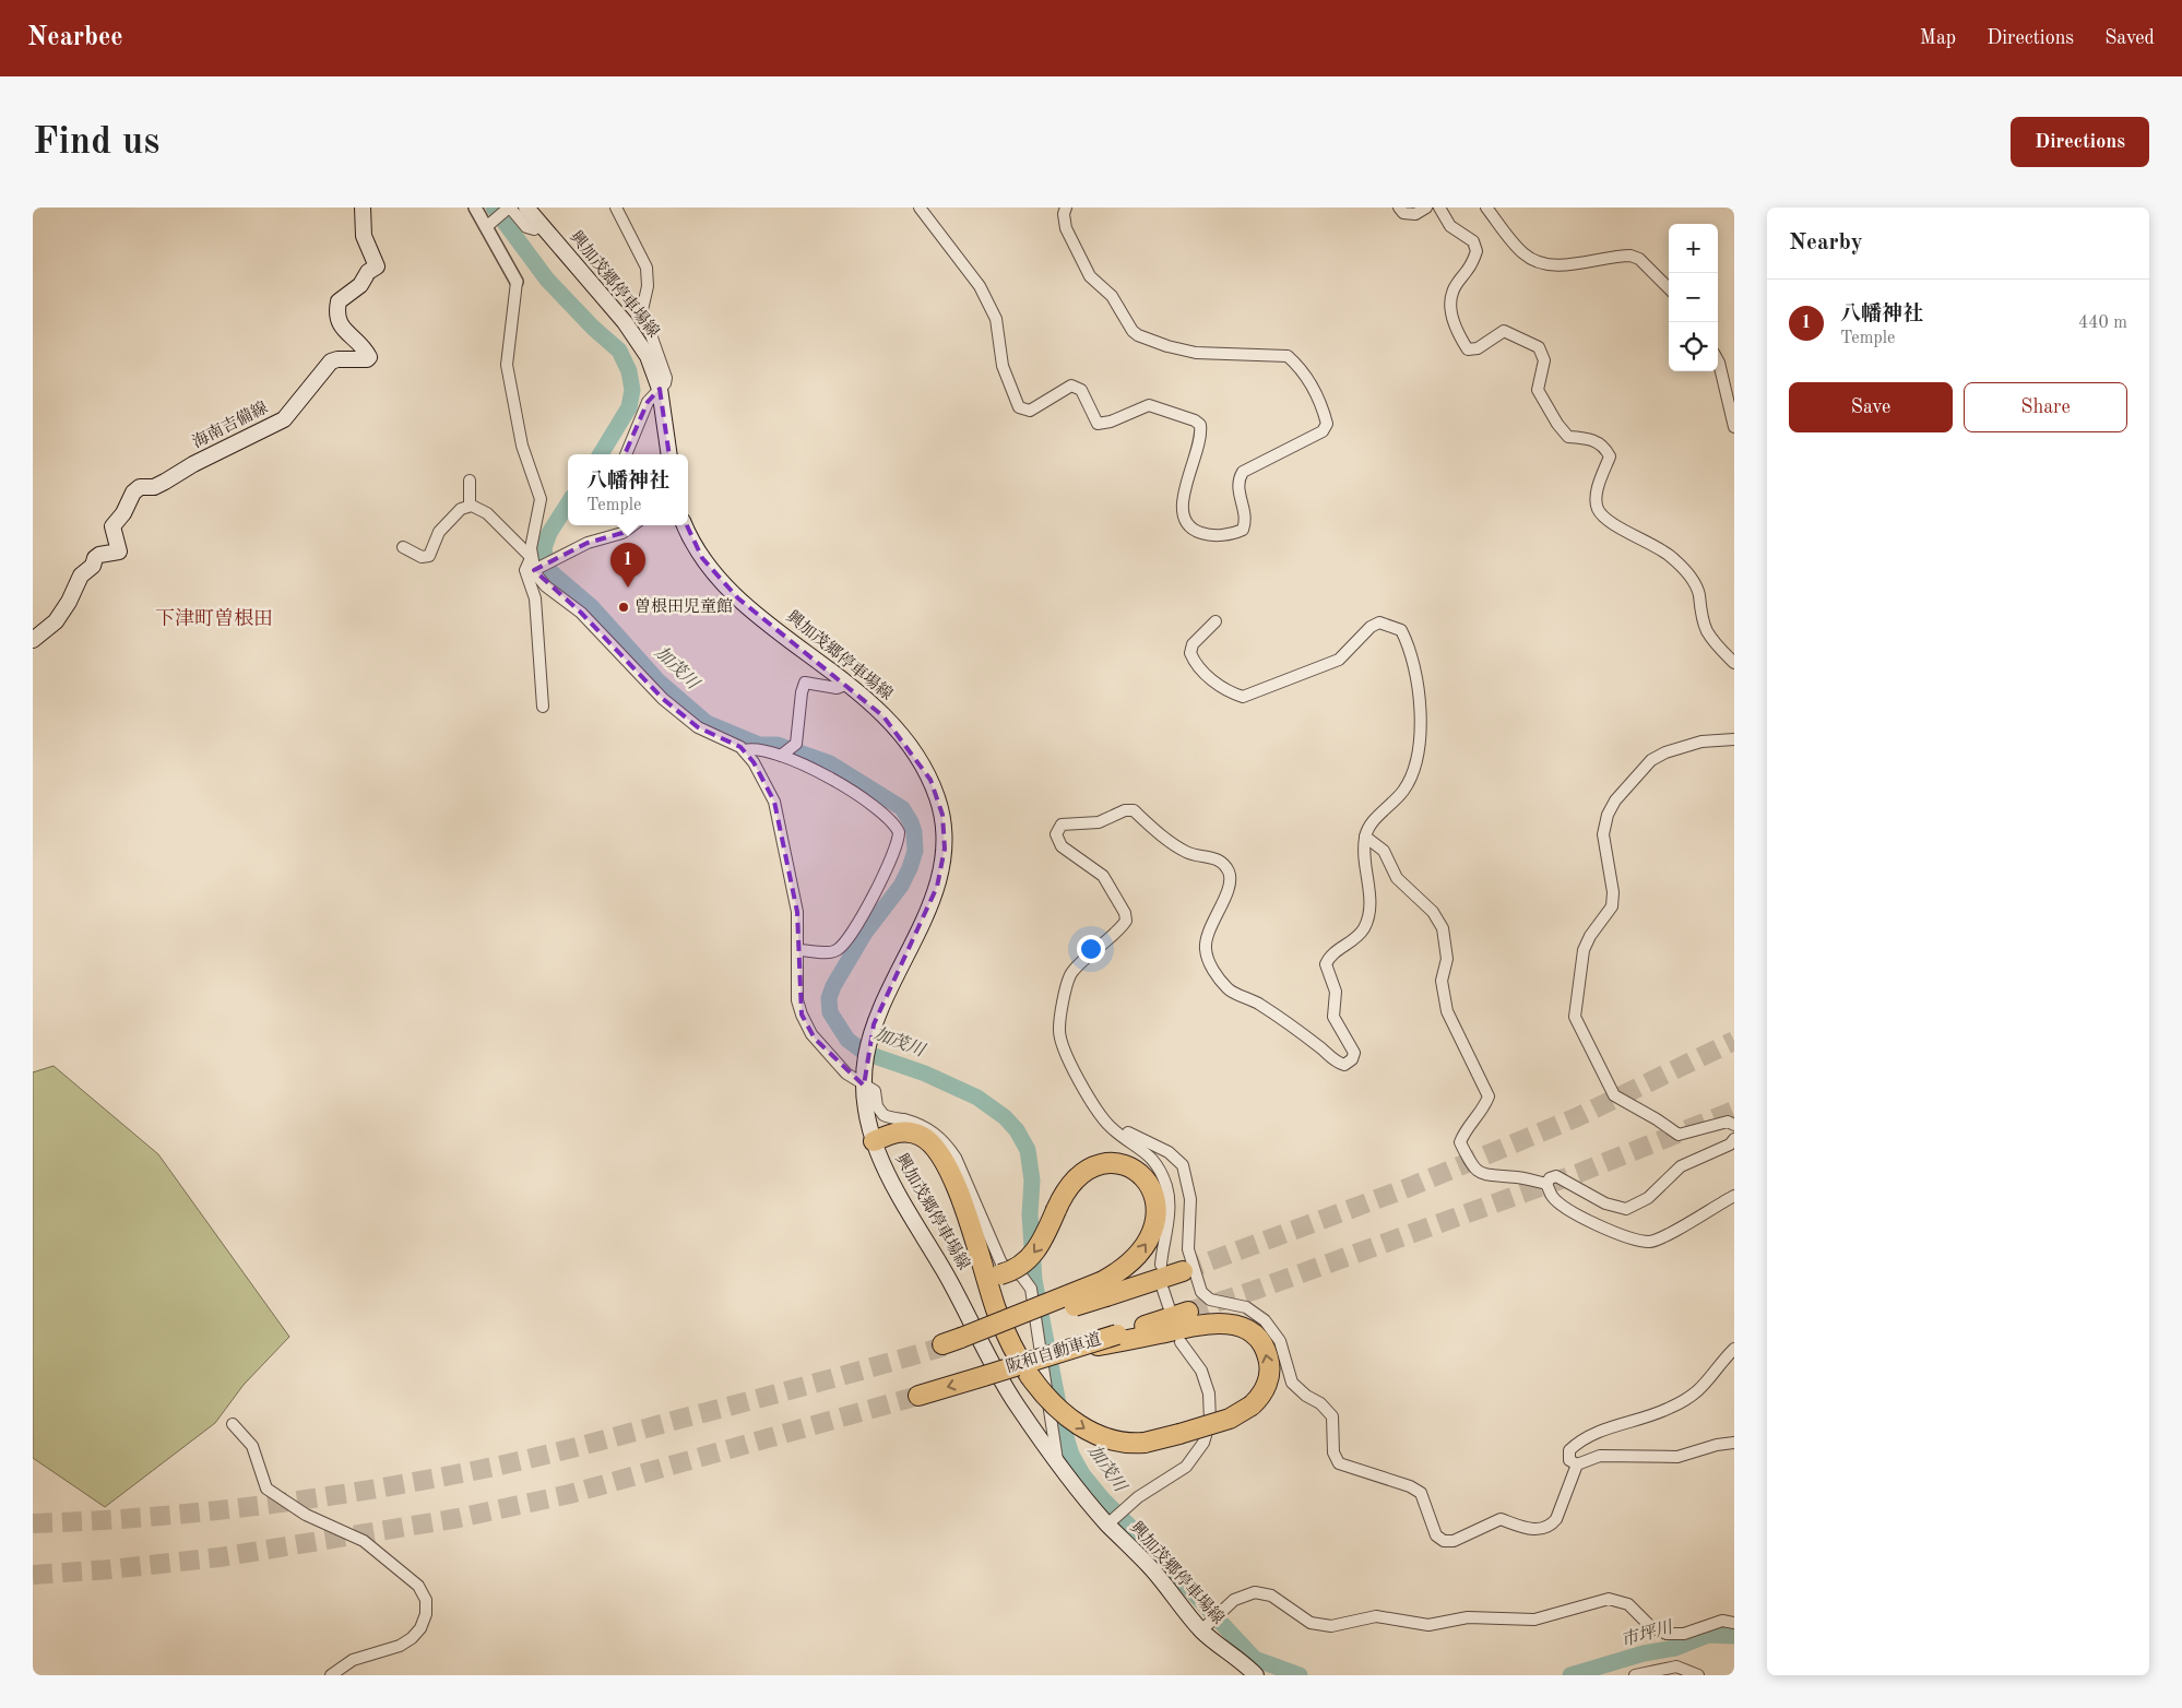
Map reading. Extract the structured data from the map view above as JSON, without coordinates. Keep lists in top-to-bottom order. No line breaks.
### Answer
{"streets":{"highway":["阪和自動車道"],"main road":["興加茂郷停車場線","海南吉備線"]},"districts":["下津町曽根田"],"water":["加茂川","市坪川"],"places":["曽根田児童館"],"page":{"header":"Nearbee","nav":["Map","Directions","Saved"],"buttons":["Directions",["Save","Share"]],"title":"Find us","heading":"Nearby","map_buttons":["+","−"],"list":[{"mark":"1","name":"八幡神社","note":"Temple","value":"440 m"}],"popup":["八幡神社","Temple"],"pins":"1"}}
